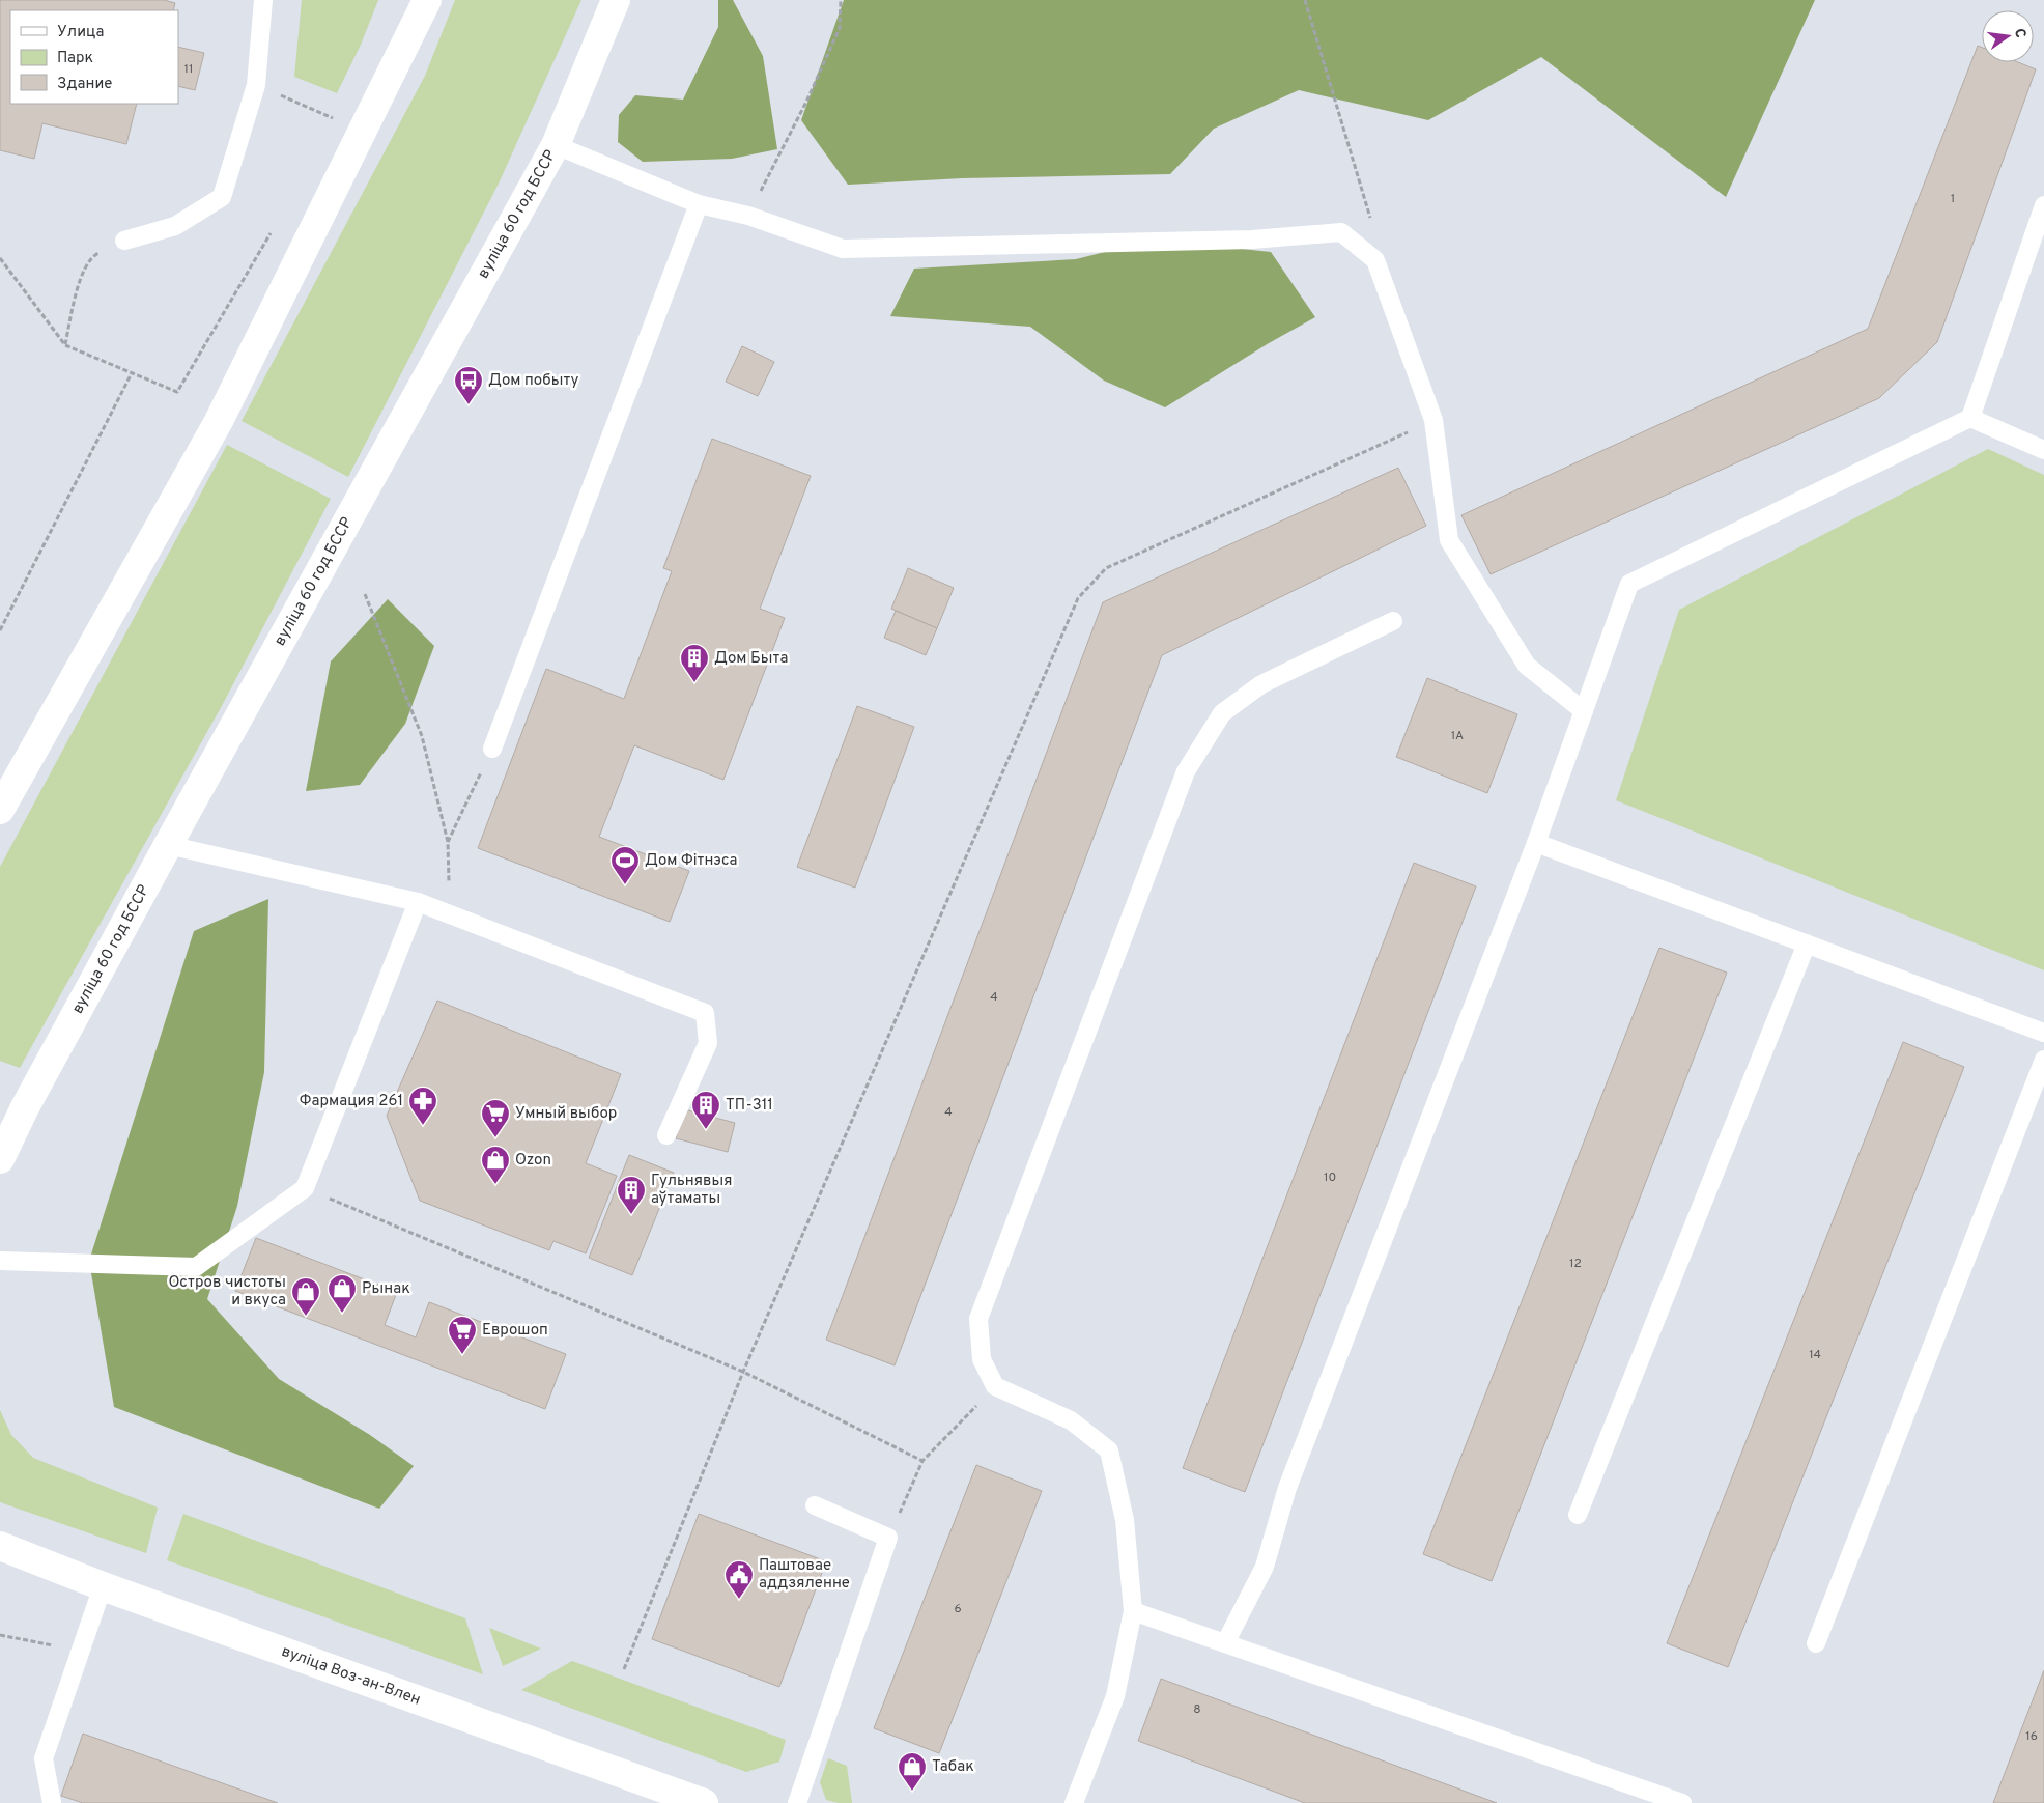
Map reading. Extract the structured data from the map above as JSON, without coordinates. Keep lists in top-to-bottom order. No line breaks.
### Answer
{"streets":{"main road":["вуліца 60 год БССР","вуліца Воз-ан-Влен"]},"places":{"bus stop":["Дом побыту"],"building":["Дом Быта","ТП-311","Гульнявыя аўтаматы"],"sports":["Дом Фітнэса"],"pharmacy":["Фармация 261"],"supermarket":["Умный выбор","Еврошоп"],"shop":["Ozon","Рынак","Остров чистоты и вкуса","Табак"],"public building":["Паштовае аддзяленне"]},"house_numbers":["11","1","1А","4","4","10","12","14","6","8","16"],"legend":["Улица","Парк","Здание"],"north":"right"}
